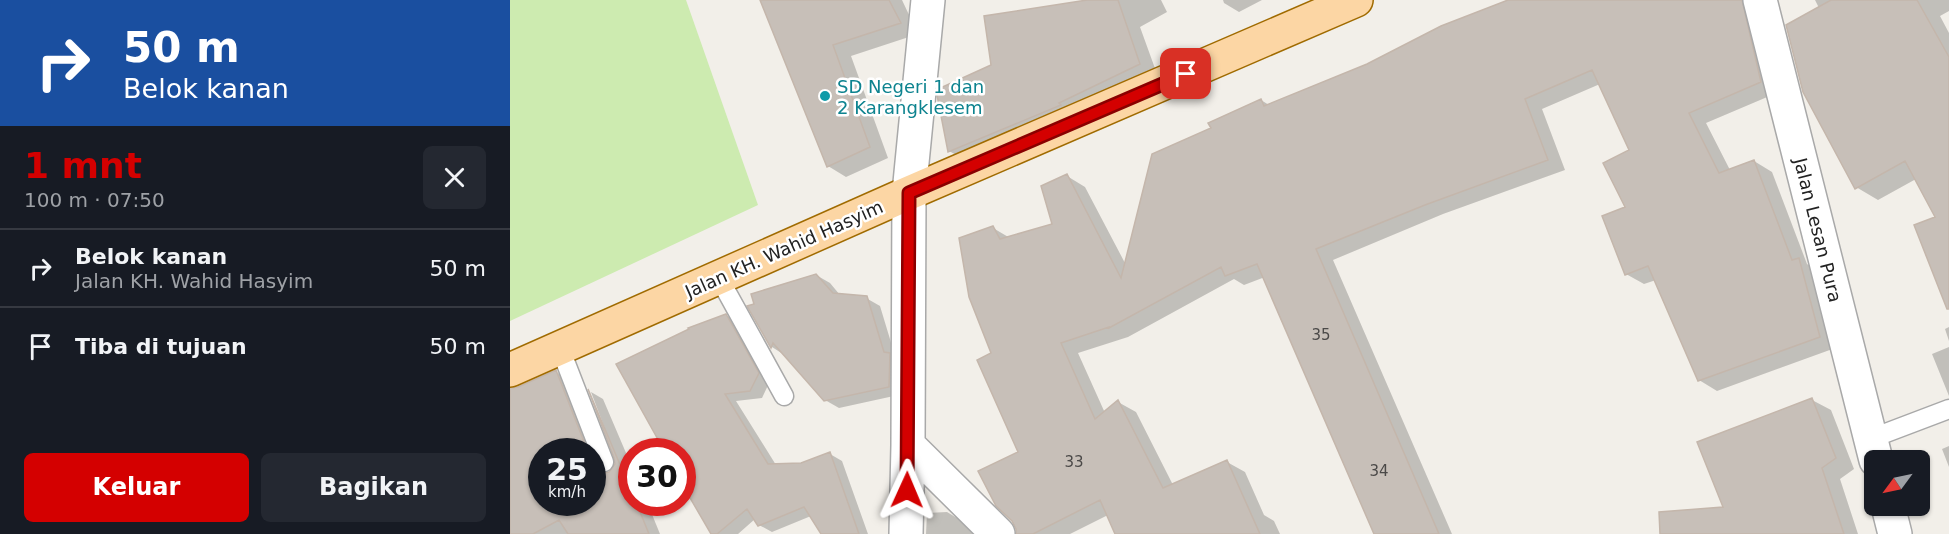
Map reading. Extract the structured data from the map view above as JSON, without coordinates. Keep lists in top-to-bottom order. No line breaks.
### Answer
{"streets":{"main road":["Jalan KH. Wahid Hasyim"],"street":["Jalan Lesan Pura"]},"places":["SD Negeri 1 dan 2 Karangklesem"],"house_numbers":["35","33","34"],"north":"bottom left","page":{"turn":["50 m","Belok kanan"],"heading":["1 mnt","100 m · 07:50"],"list":[{"name":"Belok kanan","note":"Jalan KH. Wahid Hasyim","value":"50 m"},{"name":"Tiba di tujuan","value":"50 m"}],"speed":"25 km/h","limit":"30","buttons":["Keluar","Bagikan"]}}
